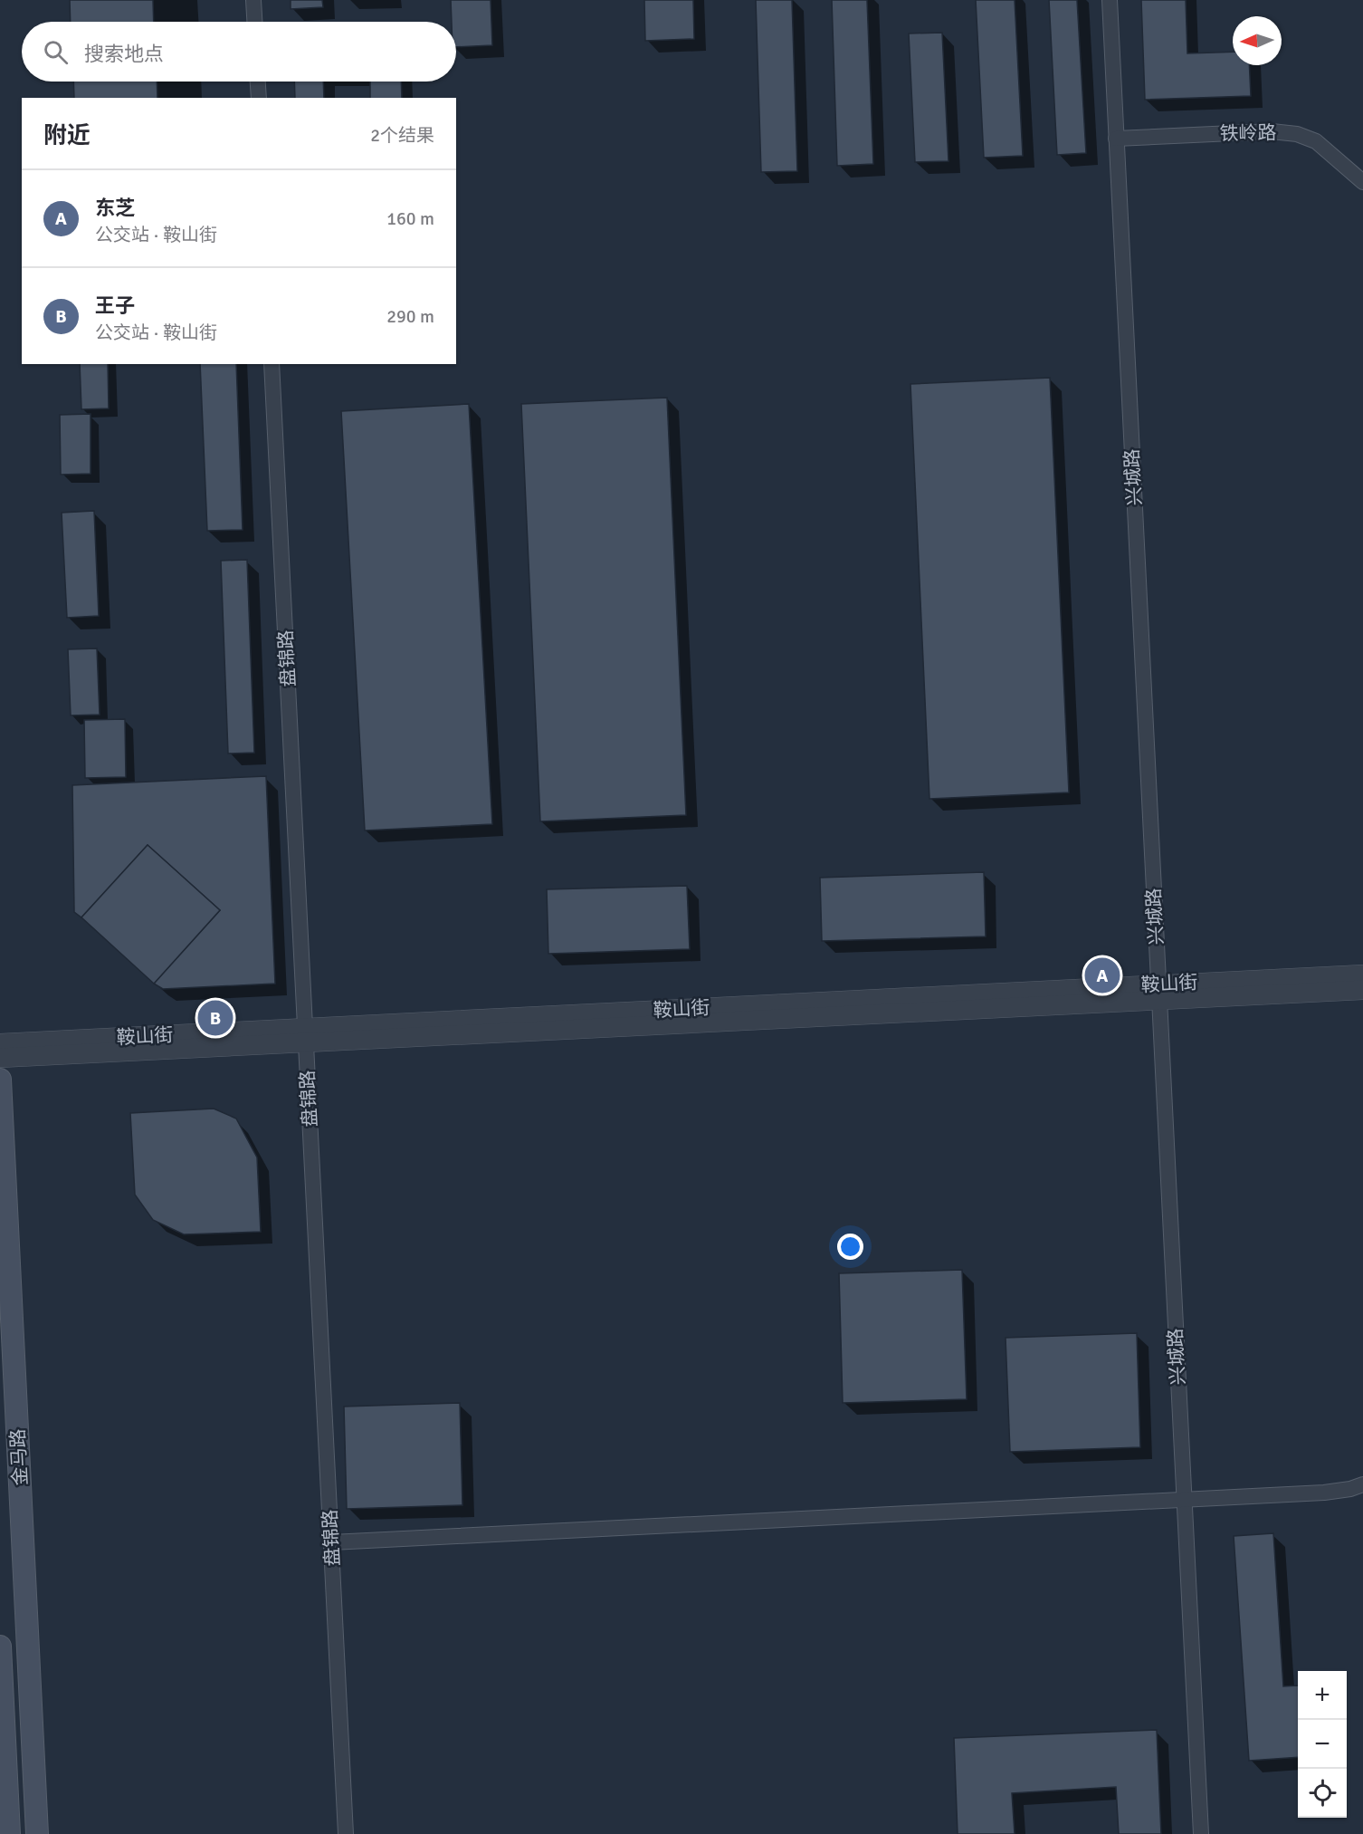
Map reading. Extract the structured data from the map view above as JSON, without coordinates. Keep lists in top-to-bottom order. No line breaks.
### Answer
{"streets":{"main road":["金马路"],"street":["铁岭路","兴城路","盘锦路","鞍山街"]},"crossings":[["铁岭路","兴城路"],["兴城路","鞍山街"],["盘锦路","鞍山街"]],"north":"left","page":{"search":"搜索地点","heading":["附近","2个结果"],"list":[{"mark":"A","name":"东芝","note":"公交站 · 鞍山街","value":"160 m"},{"mark":"B","name":"王子","note":"公交站 · 鞍山街","value":"290 m"}],"pins":["A","B"],"map_buttons":["+","−"]}}
